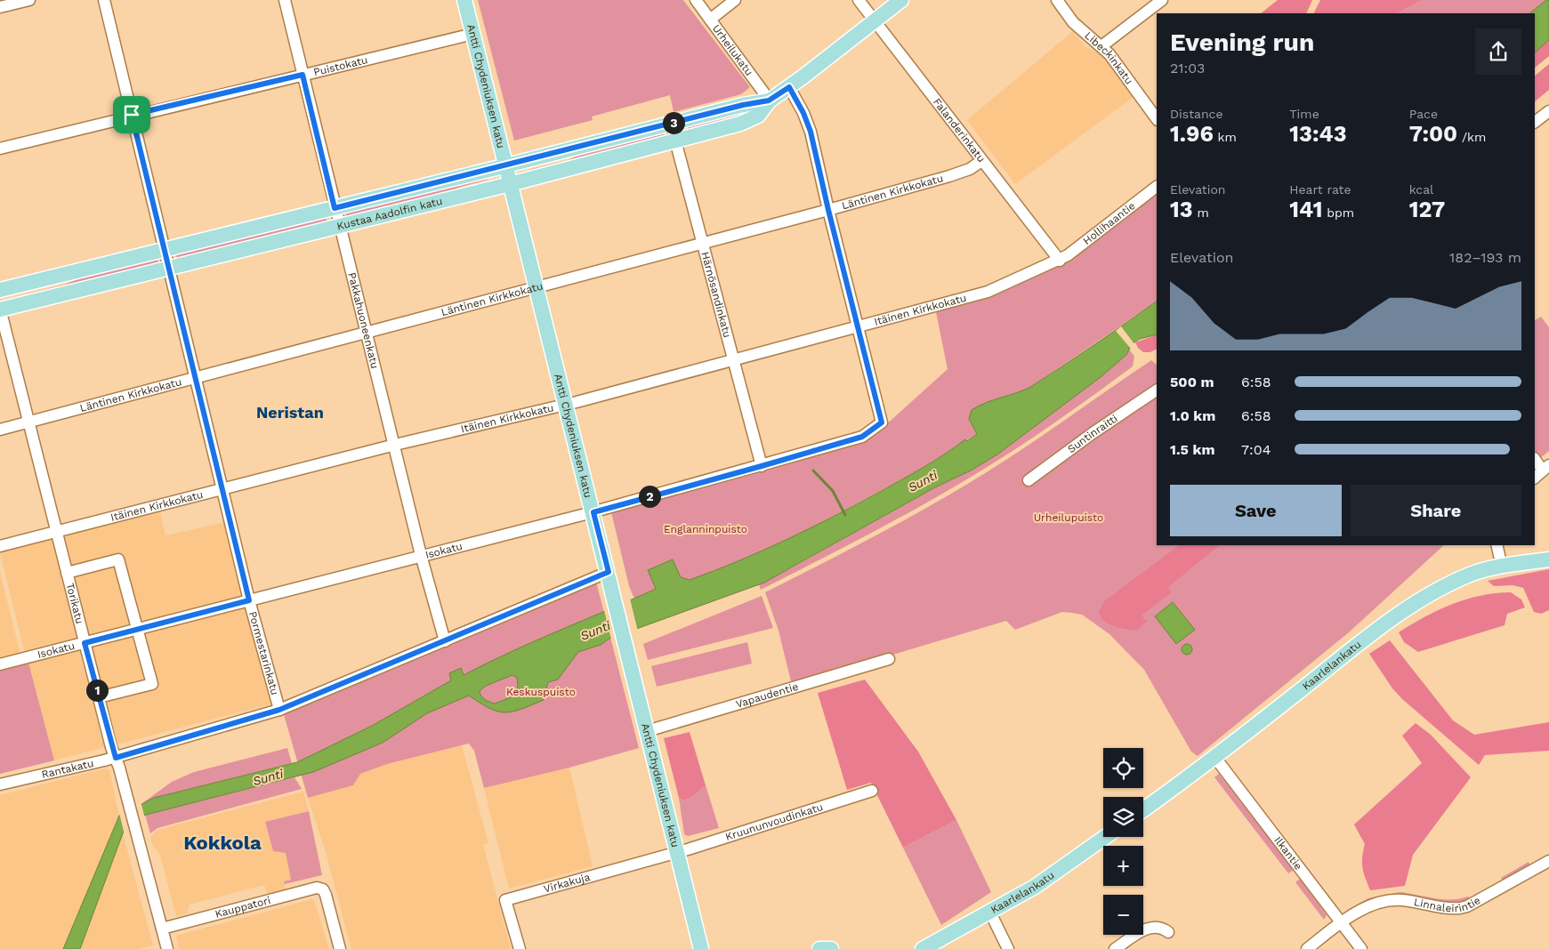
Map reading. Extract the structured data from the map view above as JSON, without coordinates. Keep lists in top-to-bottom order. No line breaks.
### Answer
{"streets":{"main road":["Antti Chydeniuksen katu","Kustaa Aadolfin katu","Kaarlelankatu"],"street":["Urheilukatu","Libeckinkatu","Puistokatu","Falanderinkatu","Läntinen Kirkkokatu","Hollihaantie","Härnösandinkatu","Itäinen Kirkkokatu","Pakkahuoneenkatu","Suntinraitti","Isokatu","Torikatu","Pormestarinkatu","Vapaudentie","Rantakatu","Kruununvoudinkatu","Ilkantie","Virkakuja","Linnaleirintie","Kauppatori"]},"crossings":[["Urheilukatu","Kustaa Aadolfin katu"],["Puistokatu","Antti Chydeniuksen katu"],["Puistokatu","Pakkahuoneenkatu"],["Puistokatu","Pormestarinkatu"],["Antti Chydeniuksen katu","Läntinen Kirkkokatu"],["Antti Chydeniuksen katu","Kustaa Aadolfin katu"],["Antti Chydeniuksen katu","Itäinen Kirkkokatu"],["Antti Chydeniuksen katu","Isokatu"],["Antti Chydeniuksen katu","Vapaudentie"],["Antti Chydeniuksen katu","Rantakatu"],["Antti Chydeniuksen katu","Kruununvoudinkatu"],["Antti Chydeniuksen katu","Virkakuja"],["Falanderinkatu","Läntinen Kirkkokatu"],["Falanderinkatu","Kustaa Aadolfin katu"],["Falanderinkatu","Hollihaantie"],["Falanderinkatu","Itäinen Kirkkokatu"],["Läntinen Kirkkokatu","Härnösandinkatu"],["Läntinen Kirkkokatu","Pakkahuoneenkatu"],["Läntinen Kirkkokatu","Torikatu"],["Läntinen Kirkkokatu","Pormestarinkatu"],["Kustaa Aadolfin katu","Härnösandinkatu"],["Kustaa Aadolfin katu","Pakkahuoneenkatu"],["Kustaa Aadolfin katu","Torikatu"],["Kustaa Aadolfin katu","Pormestarinkatu"],["Hollihaantie","Itäinen Kirkkokatu"],["Härnösandinkatu","Itäinen Kirkkokatu"],["Härnösandinkatu","Isokatu"],["Itäinen Kirkkokatu","Pakkahuoneenkatu"],["Itäinen Kirkkokatu","Isokatu"],["Itäinen Kirkkokatu","Torikatu"],["Itäinen Kirkkokatu","Pormestarinkatu"],["Pakkahuoneenkatu","Isokatu"],["Pakkahuoneenkatu","Rantakatu"],["Isokatu","Torikatu"],["Isokatu","Pormestarinkatu"],["Torikatu","Rantakatu"],["Torikatu","Kauppatori"],["Pormestarinkatu","Rantakatu"],["Kaarlelankatu","Ilkantie"],["Kruununvoudinkatu","Virkakuja"],["Ilkantie","Linnaleirintie"]],"districts":["Neristan","Kokkola"],"water":["Sunti"],"parks":["Urheilupuisto","Englanninpuisto","Keskuspuisto"],"page":{"heading":["Evening run","21:03"],"stats":[["Distance","1.96 km"],["Time","13:43"],["Pace","7:00 /km"],["Elevation","13 m"],["Heart rate","141 bpm"],["kcal","127"]],"pins":["3","2","1"],"chart":["Elevation","182–193 m"],"list":[{"name":"500 m","note":"6:58"},{"name":"1.0 km","note":"6:58"},{"name":"1.5 km","note":"7:04"}],"buttons":["Save","Share"],"map_buttons":["+","−"]}}
